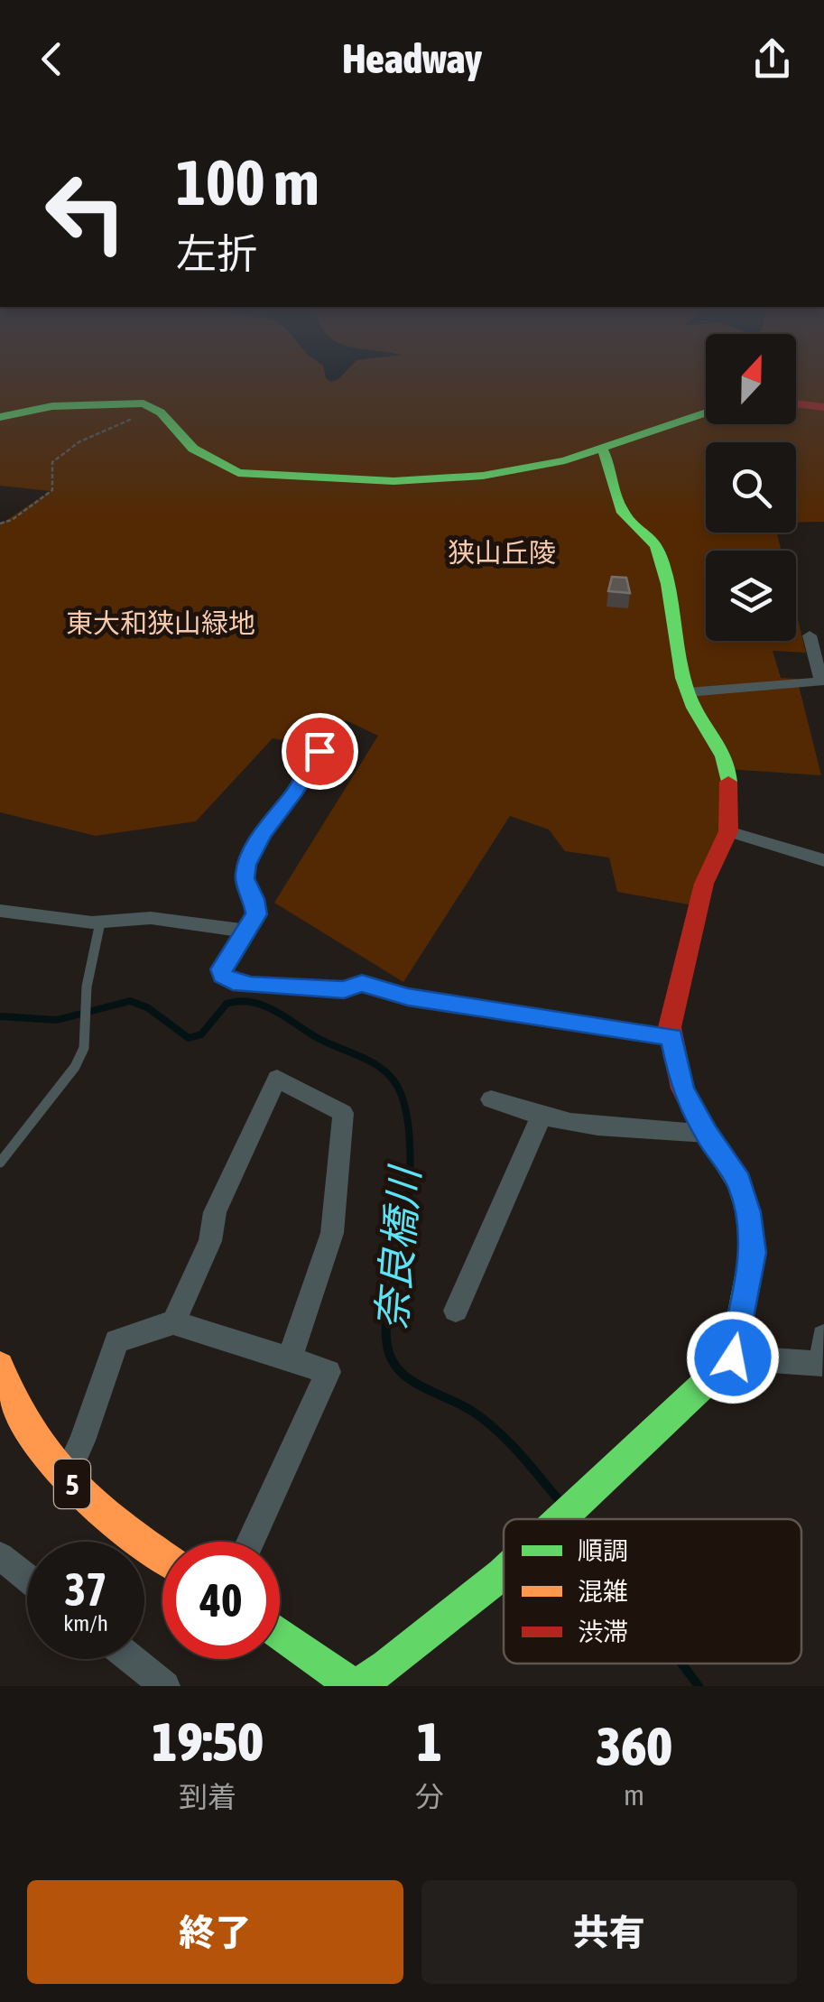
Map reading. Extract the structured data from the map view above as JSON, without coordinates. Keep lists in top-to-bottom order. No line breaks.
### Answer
{"streets":{"street":["5"]},"water":["奈良橋川"],"parks":["狭山丘陵","東大和狭山緑地"],"legend":["順調","混雑","渋滞"],"north":"top","page":{"header":"Headway","turn":["100 m","左折"],"speed":"37 km/h","limit":"40","eta":["19:50","到着","1","分","360","m"],"buttons":["終了","共有"]}}
